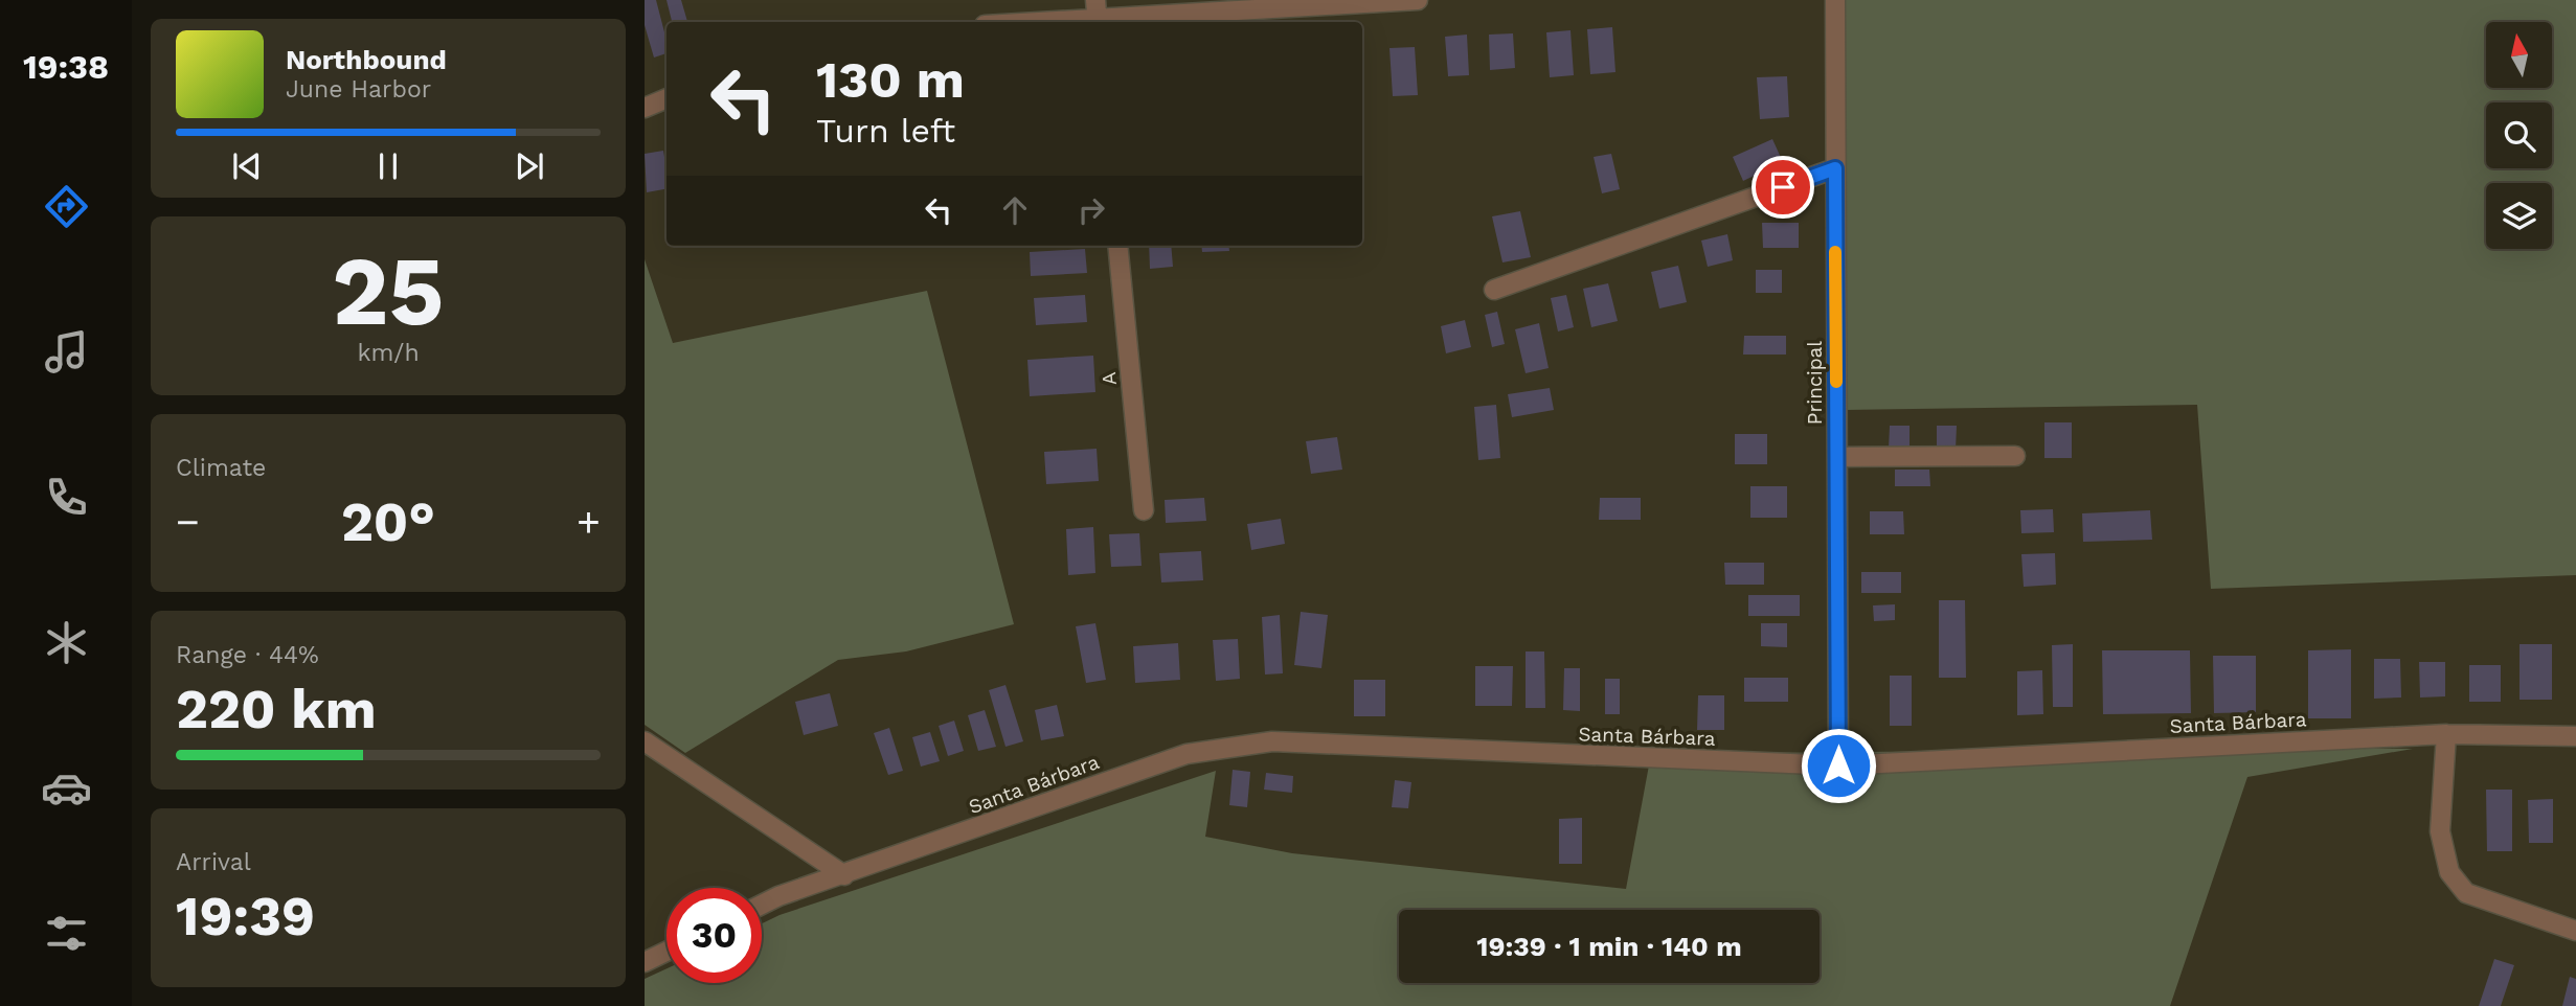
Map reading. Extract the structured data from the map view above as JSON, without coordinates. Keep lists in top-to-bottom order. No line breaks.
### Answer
{"streets":{"street":["A","Principal","Santa Bárbara"]},"crossings":[["Principal","Santa Bárbara"]],"north":"top","page":{"tabs":"19:38","turn":["130 m","Turn left"],"song":["Northbound","June Harbor"],"tile":[["25","km/h"],"Climate",["Range · 44%","220 km"],["Arrival","19:39"]],"heat":["−","20°","+"],"limit":"30","trip":"19:39 · 1 min · 140 m"}}
